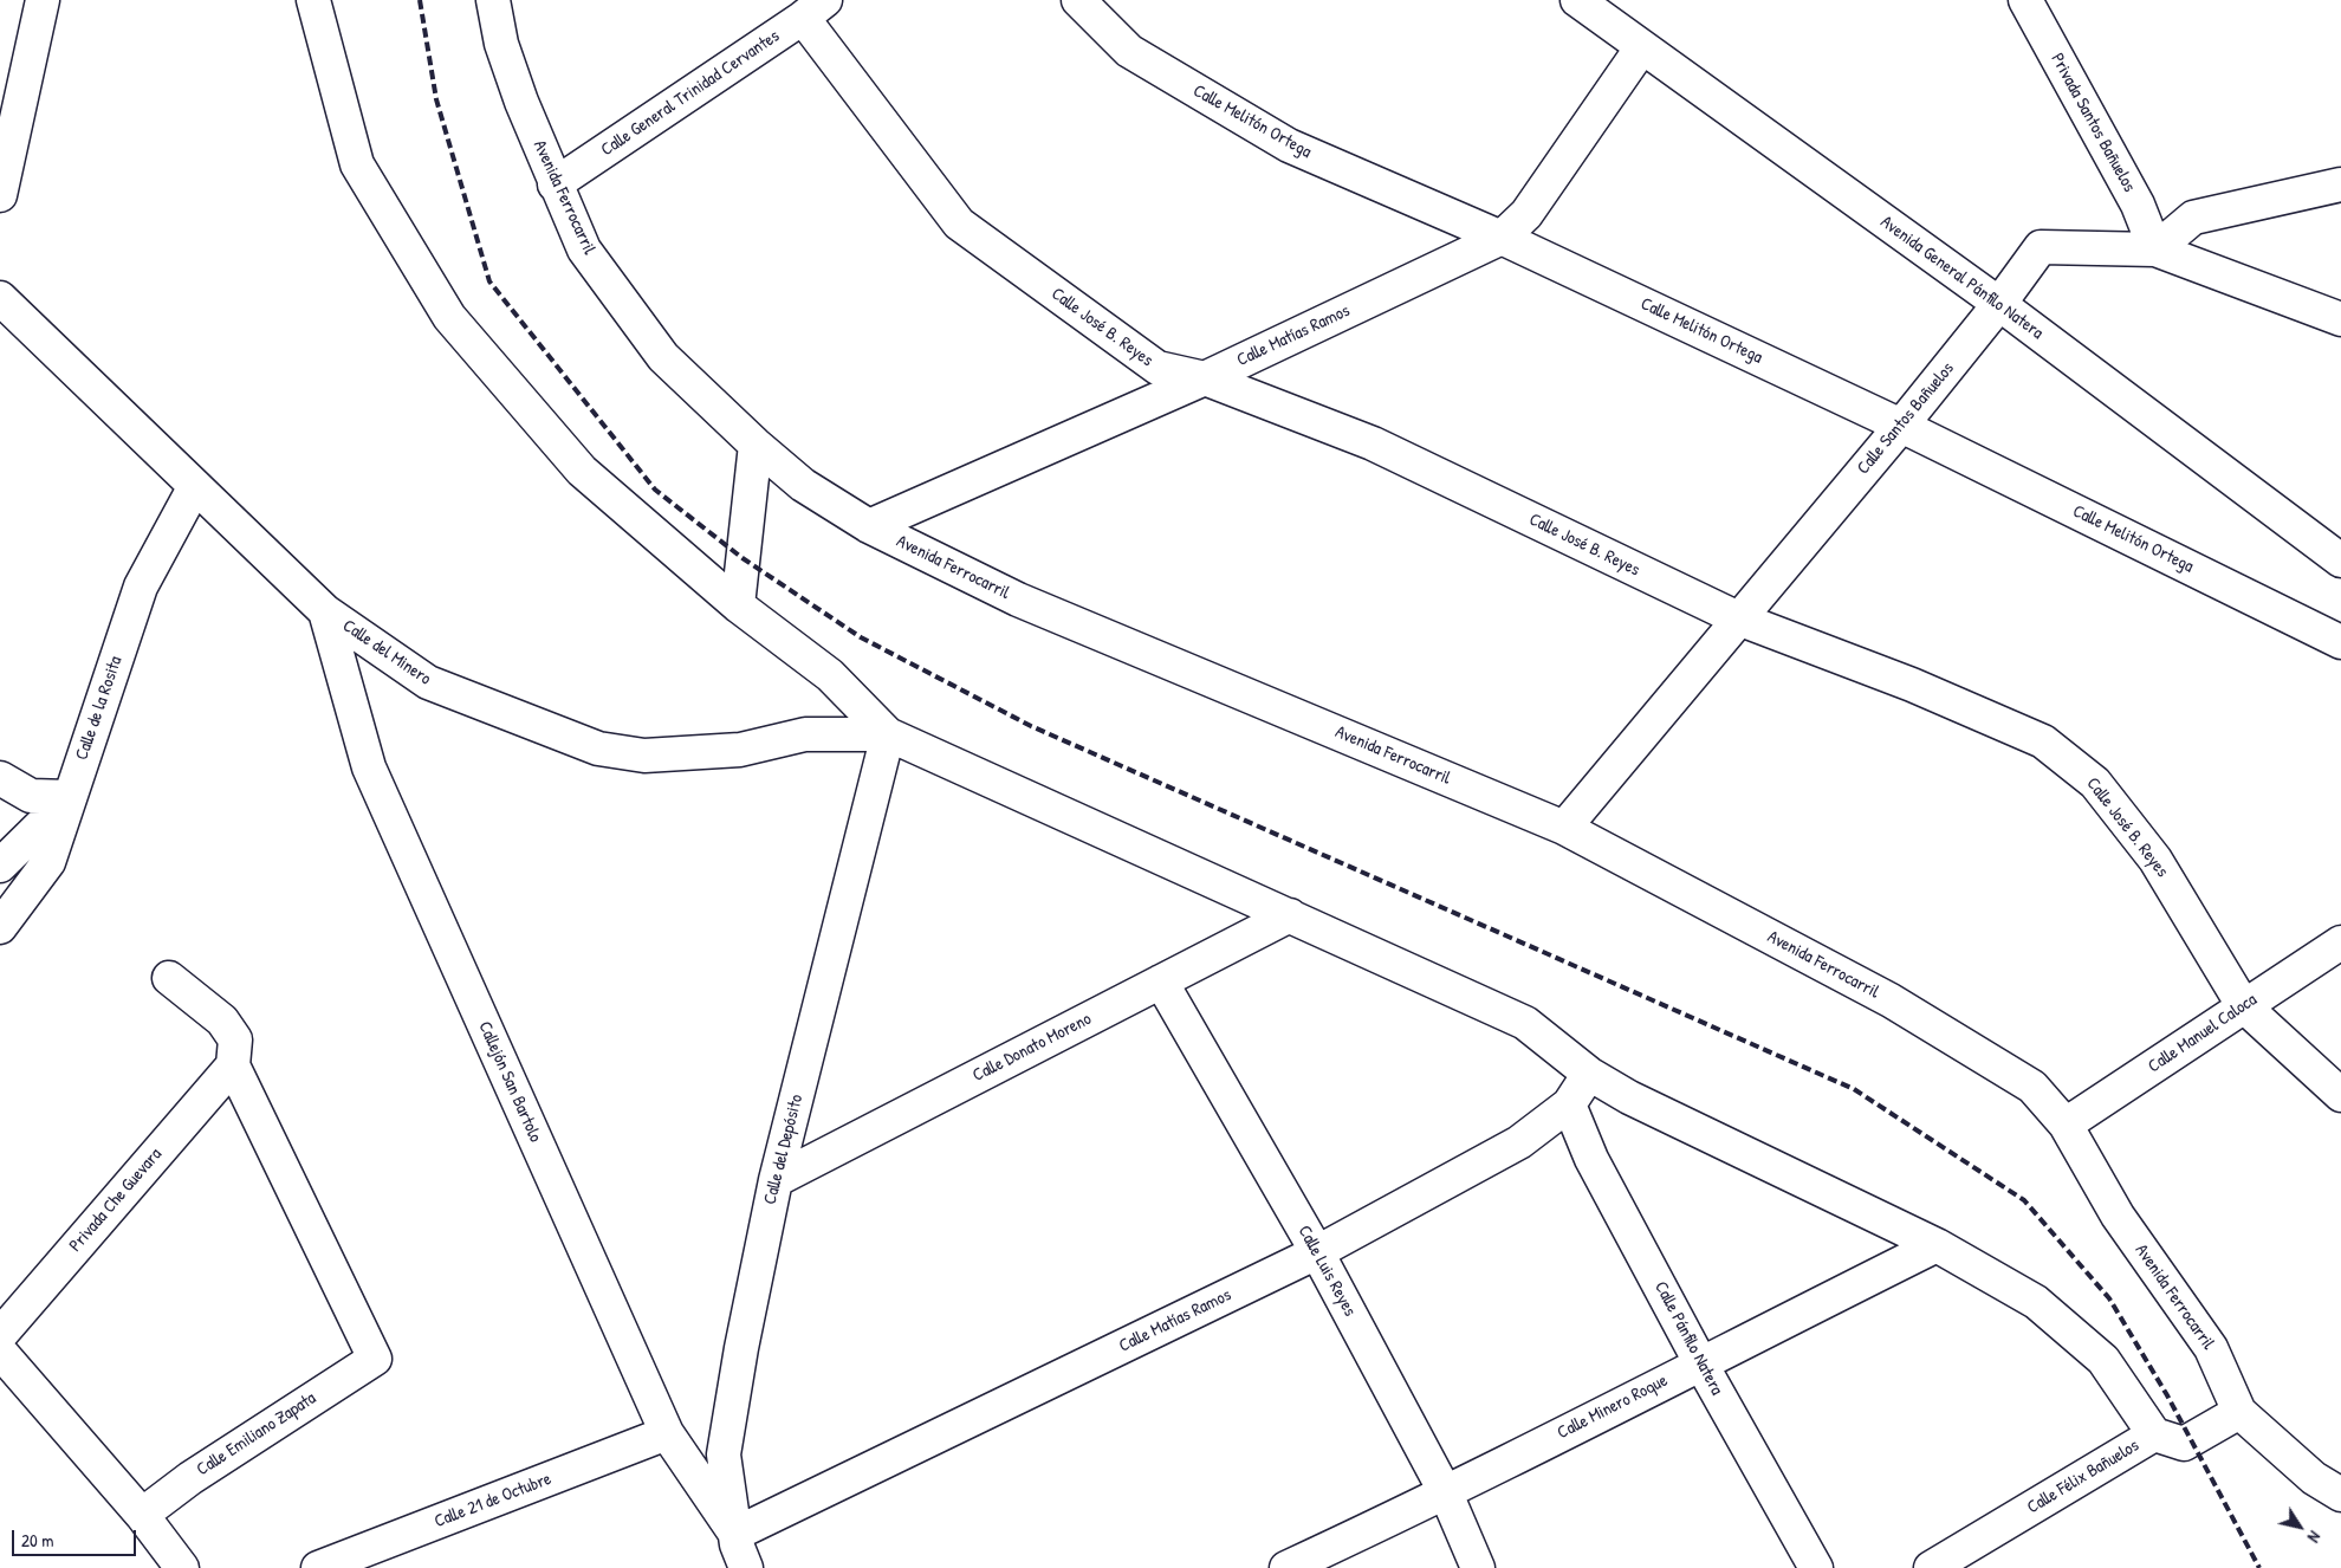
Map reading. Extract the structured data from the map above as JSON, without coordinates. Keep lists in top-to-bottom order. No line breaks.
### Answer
{"streets":{"street":["Calle General Trinidad Cervantes","Calle Melitón Ortega","Privada Santos Bañuelos","Avenida Ferrocarril","Avenida General Pánfilo Natera","Calle José B. Reyes","Calle Matías Ramos","Calle Santos Bañuelos","Calle del Minero","Calle de la Rosita","Calle Manuel Caloca","Calle Donato Moreno","Callejón San Bartolo","Calle del Depósito","Privada Che Guevara","Calle Luis Reyes","Calle Pánfilo Natera","Calle Minero Roque","Calle Emiliano Zapata","Calle Félix Bañuelos","Calle 21 de Octubre"]},"crossings":[["Calle General Trinidad Cervantes","Avenida Ferrocarril"],["Calle General Trinidad Cervantes","Calle José B. Reyes"],["Calle Melitón Ortega","Calle Matías Ramos"],["Calle Melitón Ortega","Calle Santos Bañuelos"],["Privada Santos Bañuelos","Calle Santos Bañuelos"],["Avenida Ferrocarril","Calle Matías Ramos"],["Avenida Ferrocarril","Calle Santos Bañuelos"],["Avenida Ferrocarril","Calle Manuel Caloca"],["Avenida Ferrocarril","Calle Félix Bañuelos"],["Avenida General Pánfilo Natera","Calle Matías Ramos"],["Avenida General Pánfilo Natera","Calle Santos Bañuelos"],["Calle José B. Reyes","Calle Matías Ramos"],["Calle José B. Reyes","Calle Santos Bañuelos"],["Calle José B. Reyes","Calle Manuel Caloca"],["Calle Matías Ramos","Callejón San Bartolo"],["Calle Matías Ramos","Calle del Depósito"],["Calle Matías Ramos","Calle Luis Reyes"],["Calle Matías Ramos","Calle Pánfilo Natera"],["Calle del Minero","Calle de la Rosita"],["Calle del Minero","Callejón San Bartolo"],["Calle del Minero","Calle del Depósito"],["Calle Donato Moreno","Calle del Depósito"],["Calle Donato Moreno","Calle Luis Reyes"],["Callejón San Bartolo","Calle del Depósito"],["Callejón San Bartolo","Calle 21 de Octubre"],["Privada Che Guevara","Calle Emiliano Zapata"],["Calle Luis Reyes","Calle Minero Roque"],["Calle Pánfilo Natera","Calle Minero Roque"]],"scale_bar":"20 m","north":"bottom right"}
